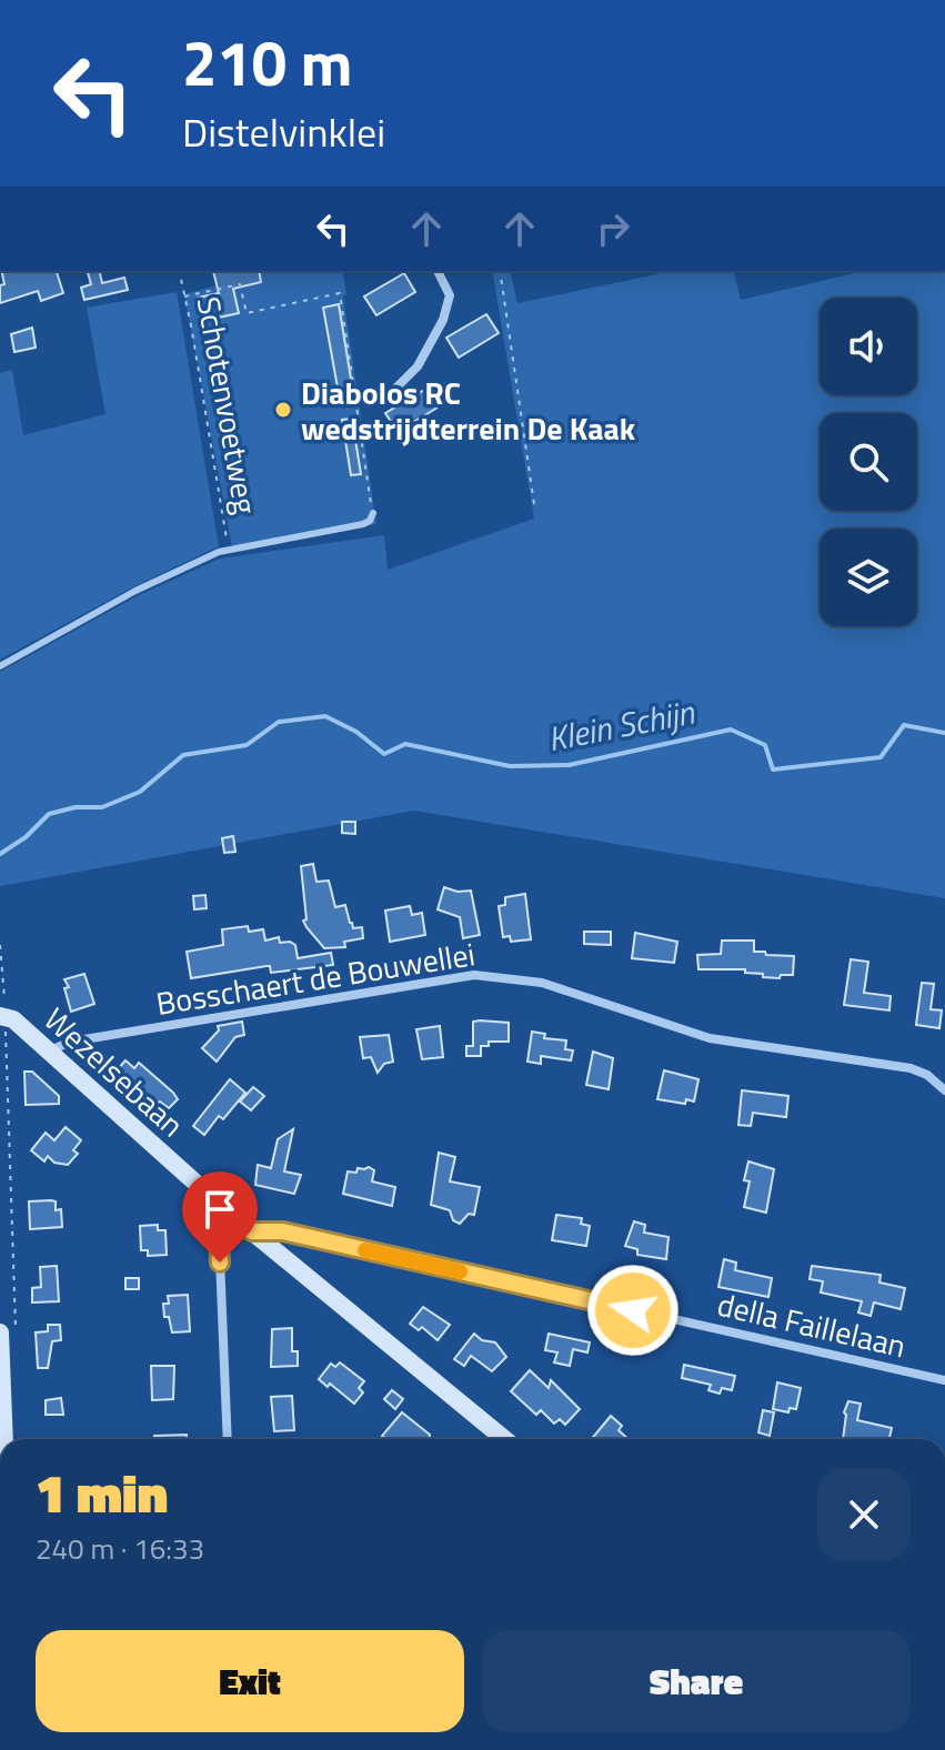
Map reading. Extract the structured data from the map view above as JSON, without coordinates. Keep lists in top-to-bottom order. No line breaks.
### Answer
{"streets":{"street":["Bosschaert de Bouwellei","Wezelsebaan","della Faillelaan"],"lane":["Schotenvoetweg"]},"crossings":[["Bosschaert de Bouwellei","Wezelsebaan"],["Wezelsebaan","della Faillelaan"]],"water":["Klein Schijn"],"places":["Diabolos RC wedstrijdterrein De Kaak"],"page":{"turn":["210 m","Distelvinklei"],"heading":["1 min","240 m · 16:33"],"buttons":["Exit","Share"]}}
